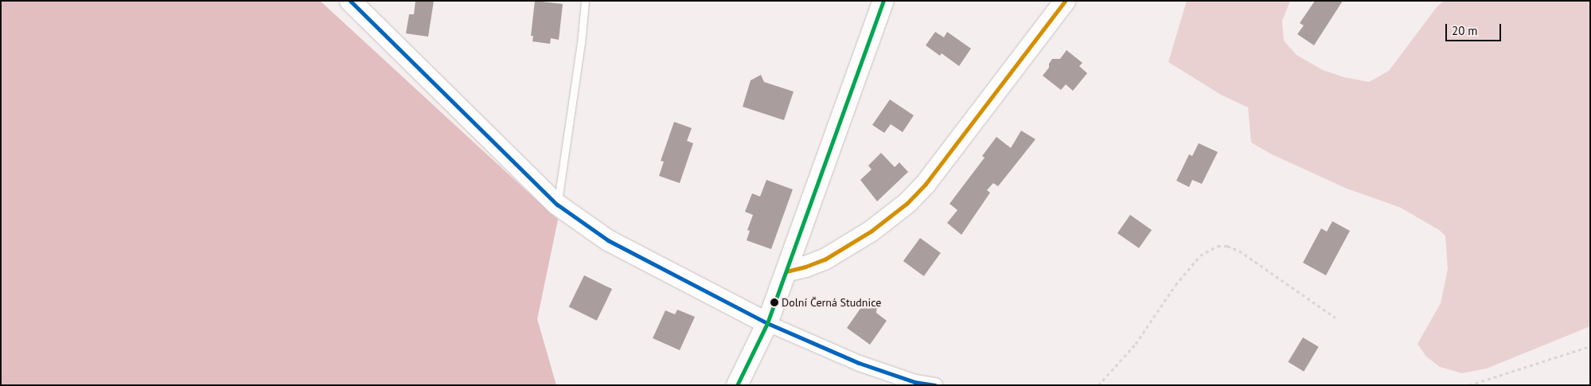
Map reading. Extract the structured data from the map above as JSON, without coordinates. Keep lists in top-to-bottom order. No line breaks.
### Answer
{"places":["Dolní Černá Studnice"],"lines":["transit line 20"],"scale_bar":"20 m"}
